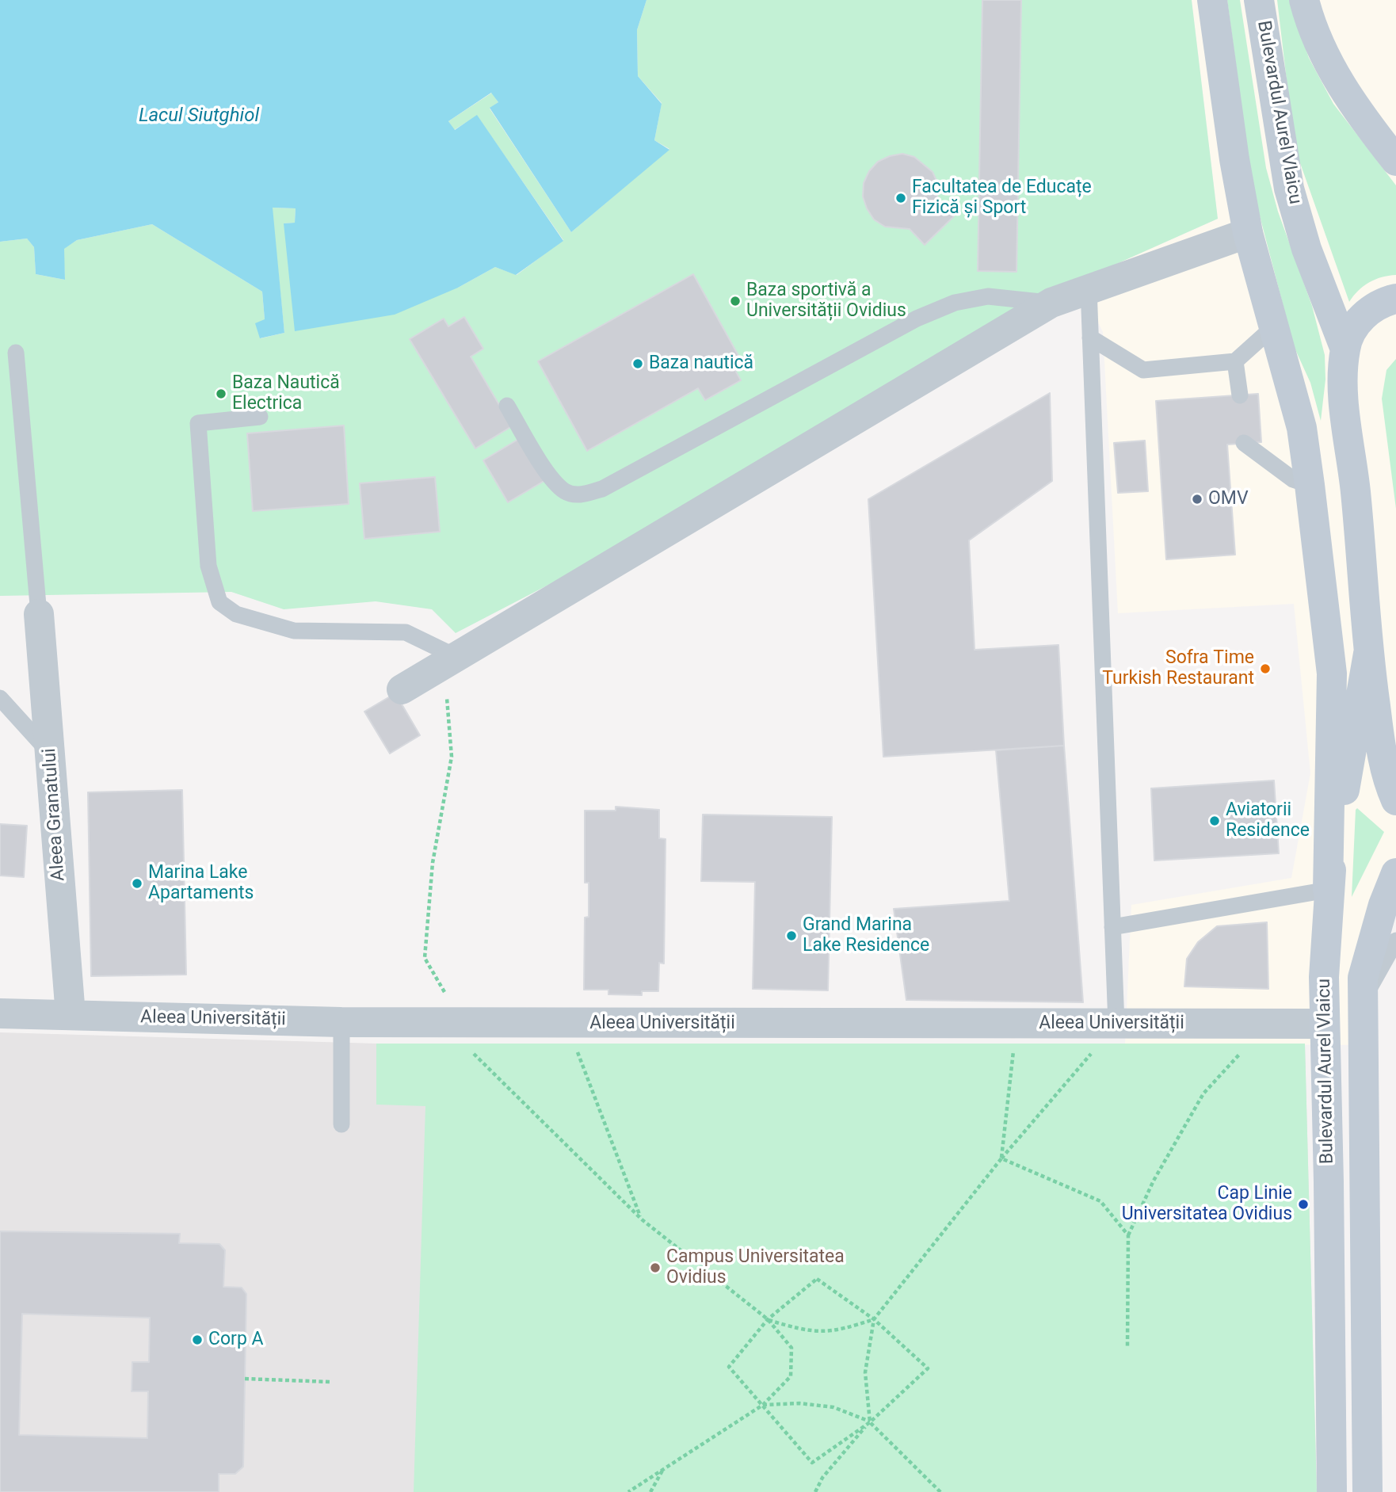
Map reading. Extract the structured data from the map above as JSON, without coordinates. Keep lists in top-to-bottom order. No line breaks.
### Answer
{"streets":{"main road":["Bulevardul Aurel Vlaicu"],"street":["Aleea Granatului","Aleea Universității"]},"crossings":[["Bulevardul Aurel Vlaicu","Aleea Universității"],["Aleea Granatului","Aleea Universității"]],"water":["Lacul Siutghiol"],"places":["Facultatea de Educațe Fizică și Sport","Baza sportivă a Universității Ovidius","Baza nautică","Baza Nautică Electrica","OMV","Sofra Time Turkish Restaurant","Aviatorii Residence","Marina Lake Apartaments","Grand Marina Lake Residence","Cap Linie Universitatea Ovidius","Campus Universitatea Ovidius","Corp A"]}
